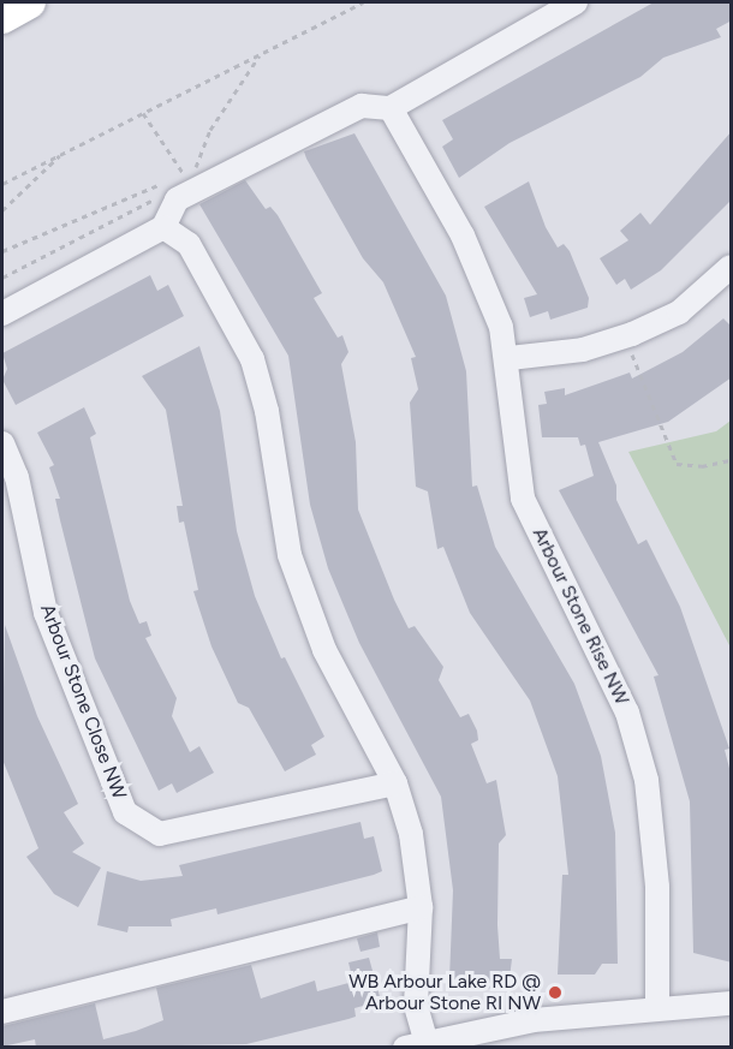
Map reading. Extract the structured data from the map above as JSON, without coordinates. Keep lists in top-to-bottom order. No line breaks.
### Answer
{"streets":{"street":["Arbour Stone Rise NW","Arbour Stone Close NW"]},"places":["WB Arbour Lake RD @ Arbour Stone RI NW"]}
